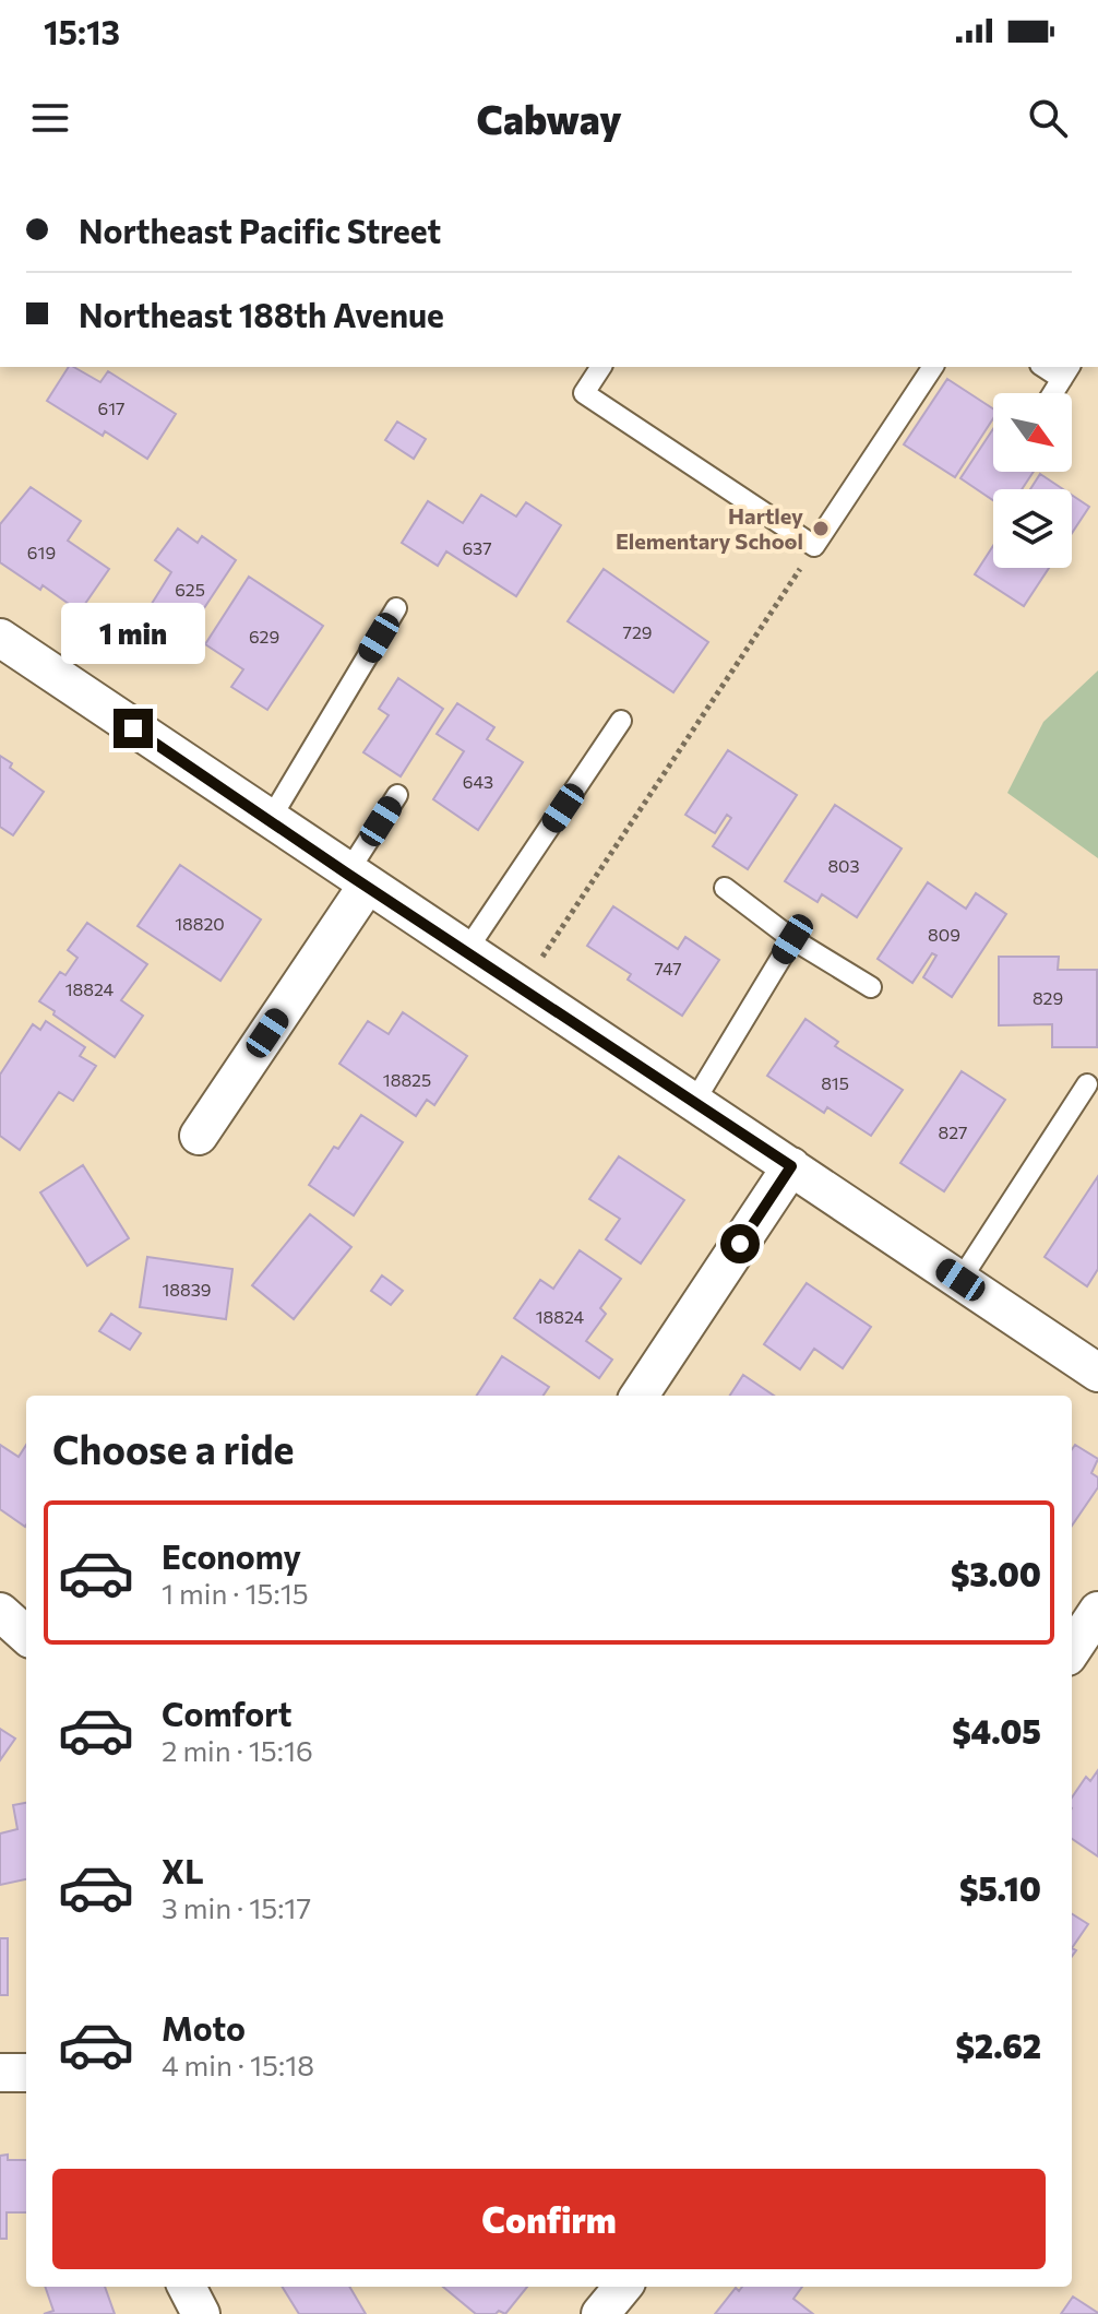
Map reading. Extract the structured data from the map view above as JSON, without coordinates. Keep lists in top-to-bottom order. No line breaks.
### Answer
{"places":["Hartley Elementary School"],"house_numbers":["617","637","619","625","729","629","643","803","18820","809","747","18824","829","18825","815","827","18839","18824"],"north":"bottom right","page":{"status":"15:13","header":"Cabway","banner":["Northeast Pacific Street","Northeast 188th Avenue"],"bubble":"1 min","heading":"Choose a ride","list":[{"name":"Economy","note":"1 min · 15:15","value":"$3.00"},{"name":"Comfort","note":"2 min · 15:16","value":"$4.05"},{"name":"XL","note":"3 min · 15:17","value":"$5.10"},{"name":"Moto","note":"4 min · 15:18","value":"$2.62"}],"buttons":"Confirm"}}
